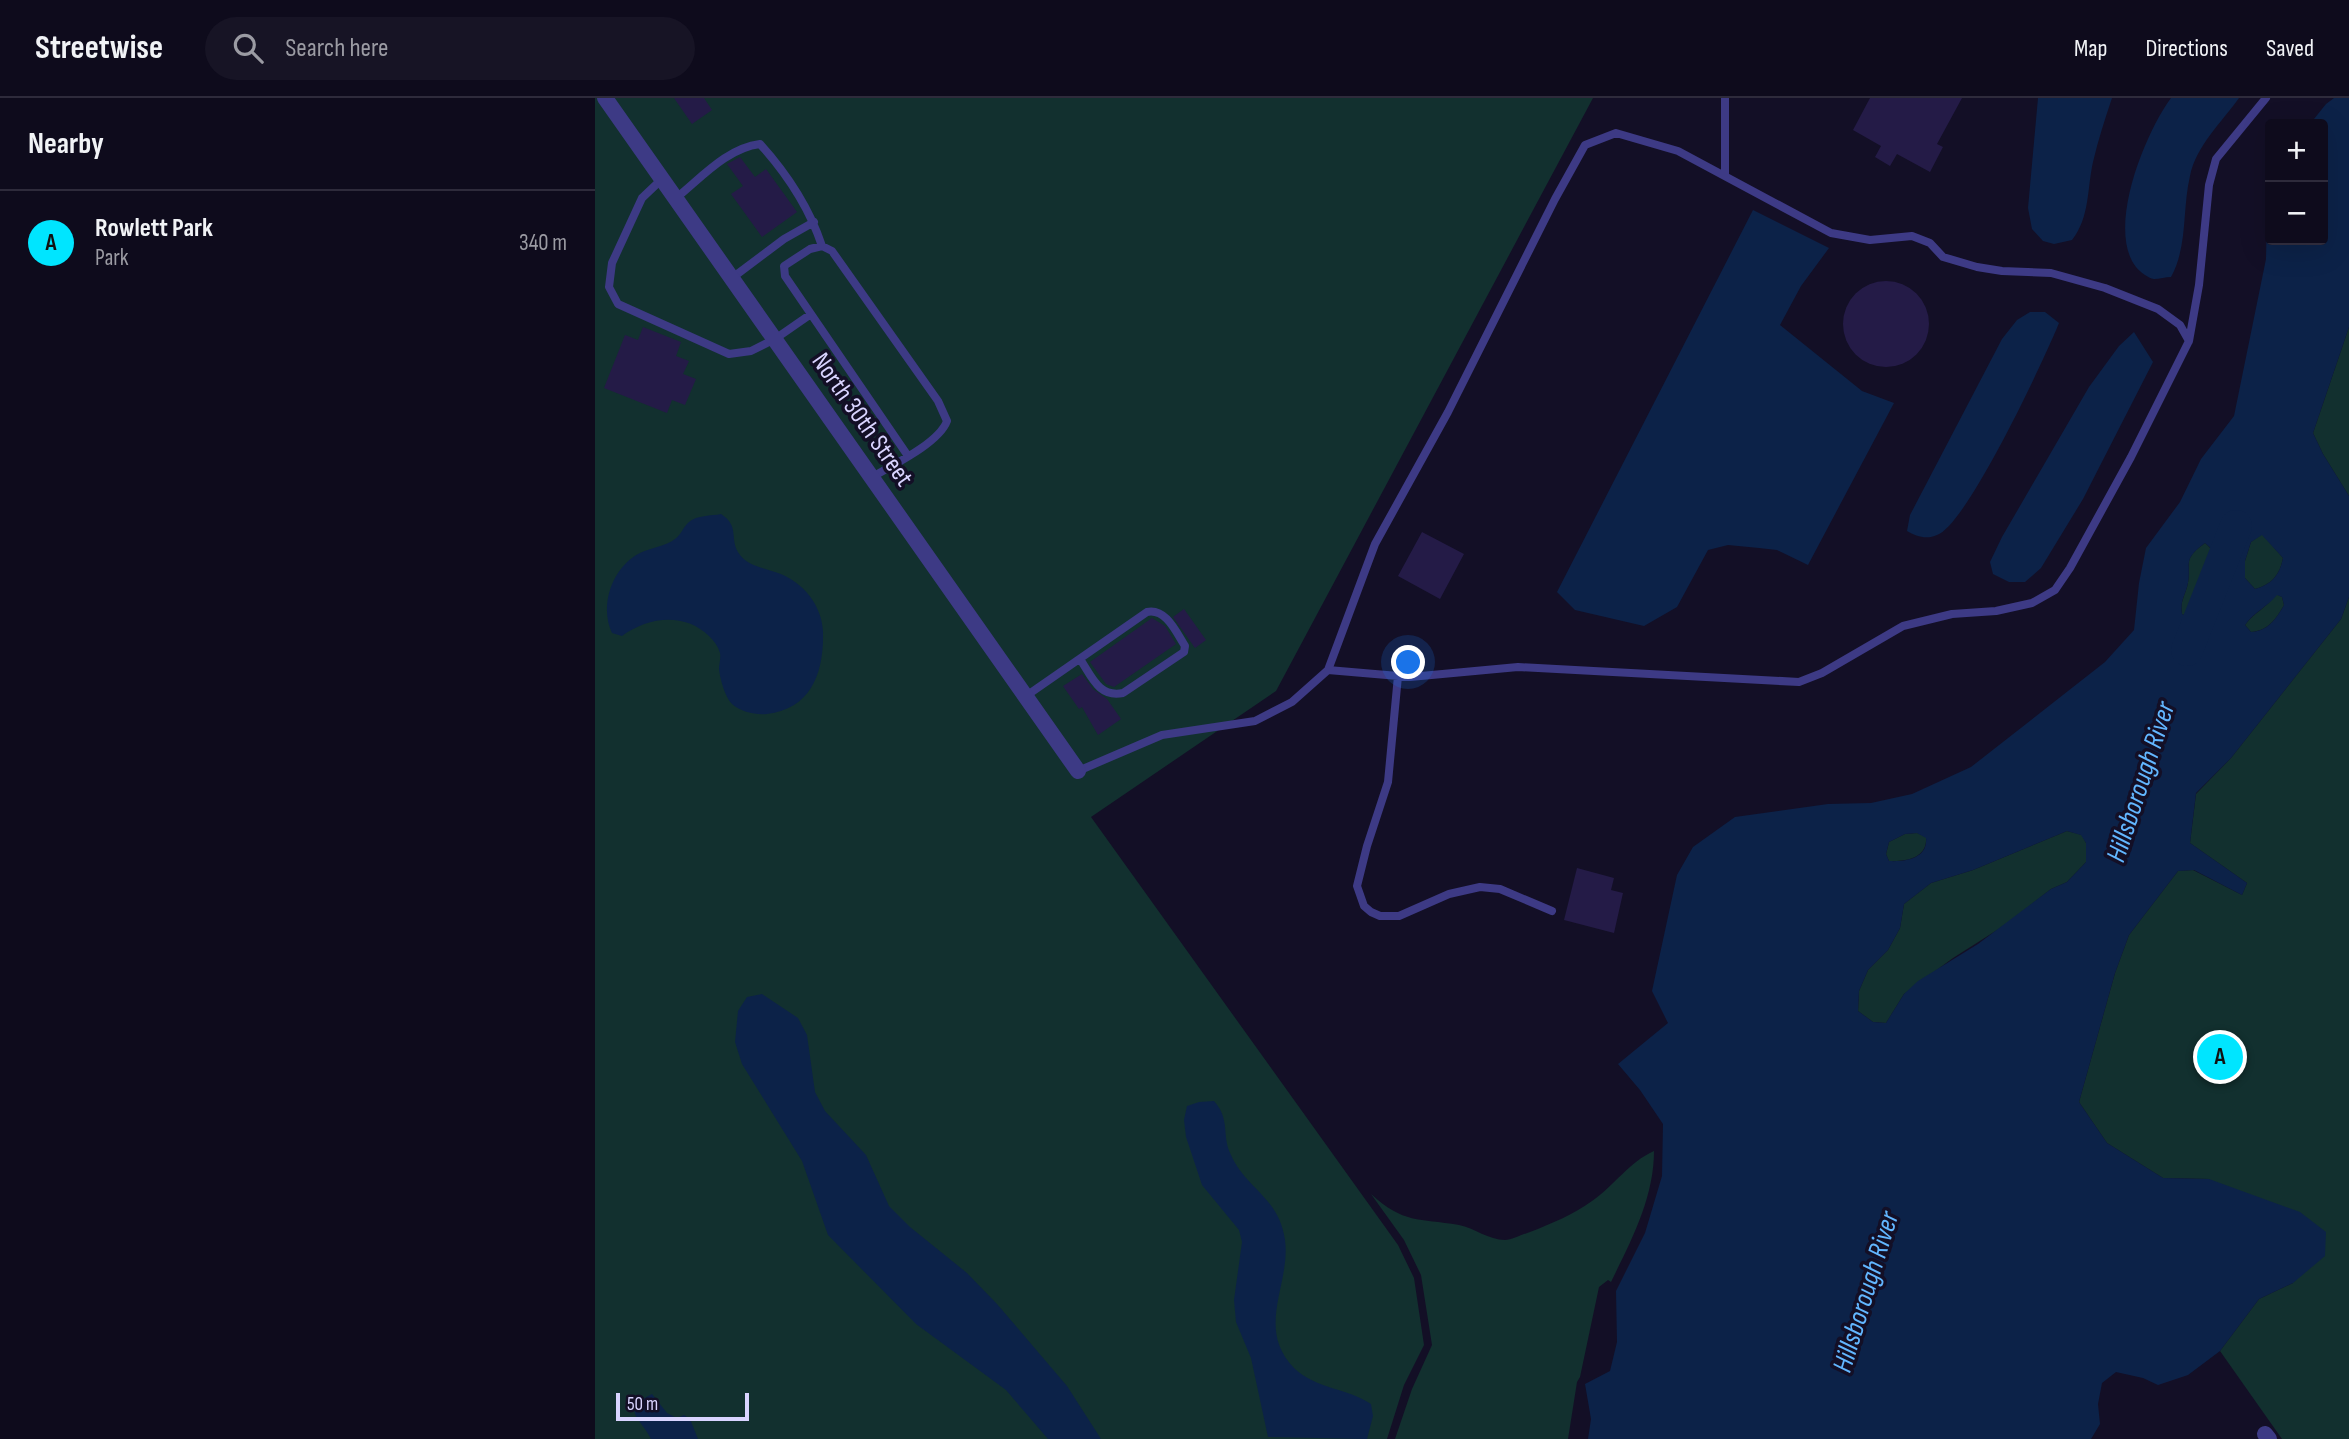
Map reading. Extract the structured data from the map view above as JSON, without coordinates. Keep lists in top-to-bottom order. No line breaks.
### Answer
{"streets":{"street":["North 30th Street"]},"water":["Hillsborough River"],"scale_bar":"50 m","page":{"header":"Streetwise","search":"Search here","nav":["Map","Directions","Saved"],"heading":"Nearby","map_buttons":["+","−"],"list":[{"mark":"A","name":"Rowlett Park","note":"Park","value":"340 m"}],"pins":"A","scale":"50 m"}}
